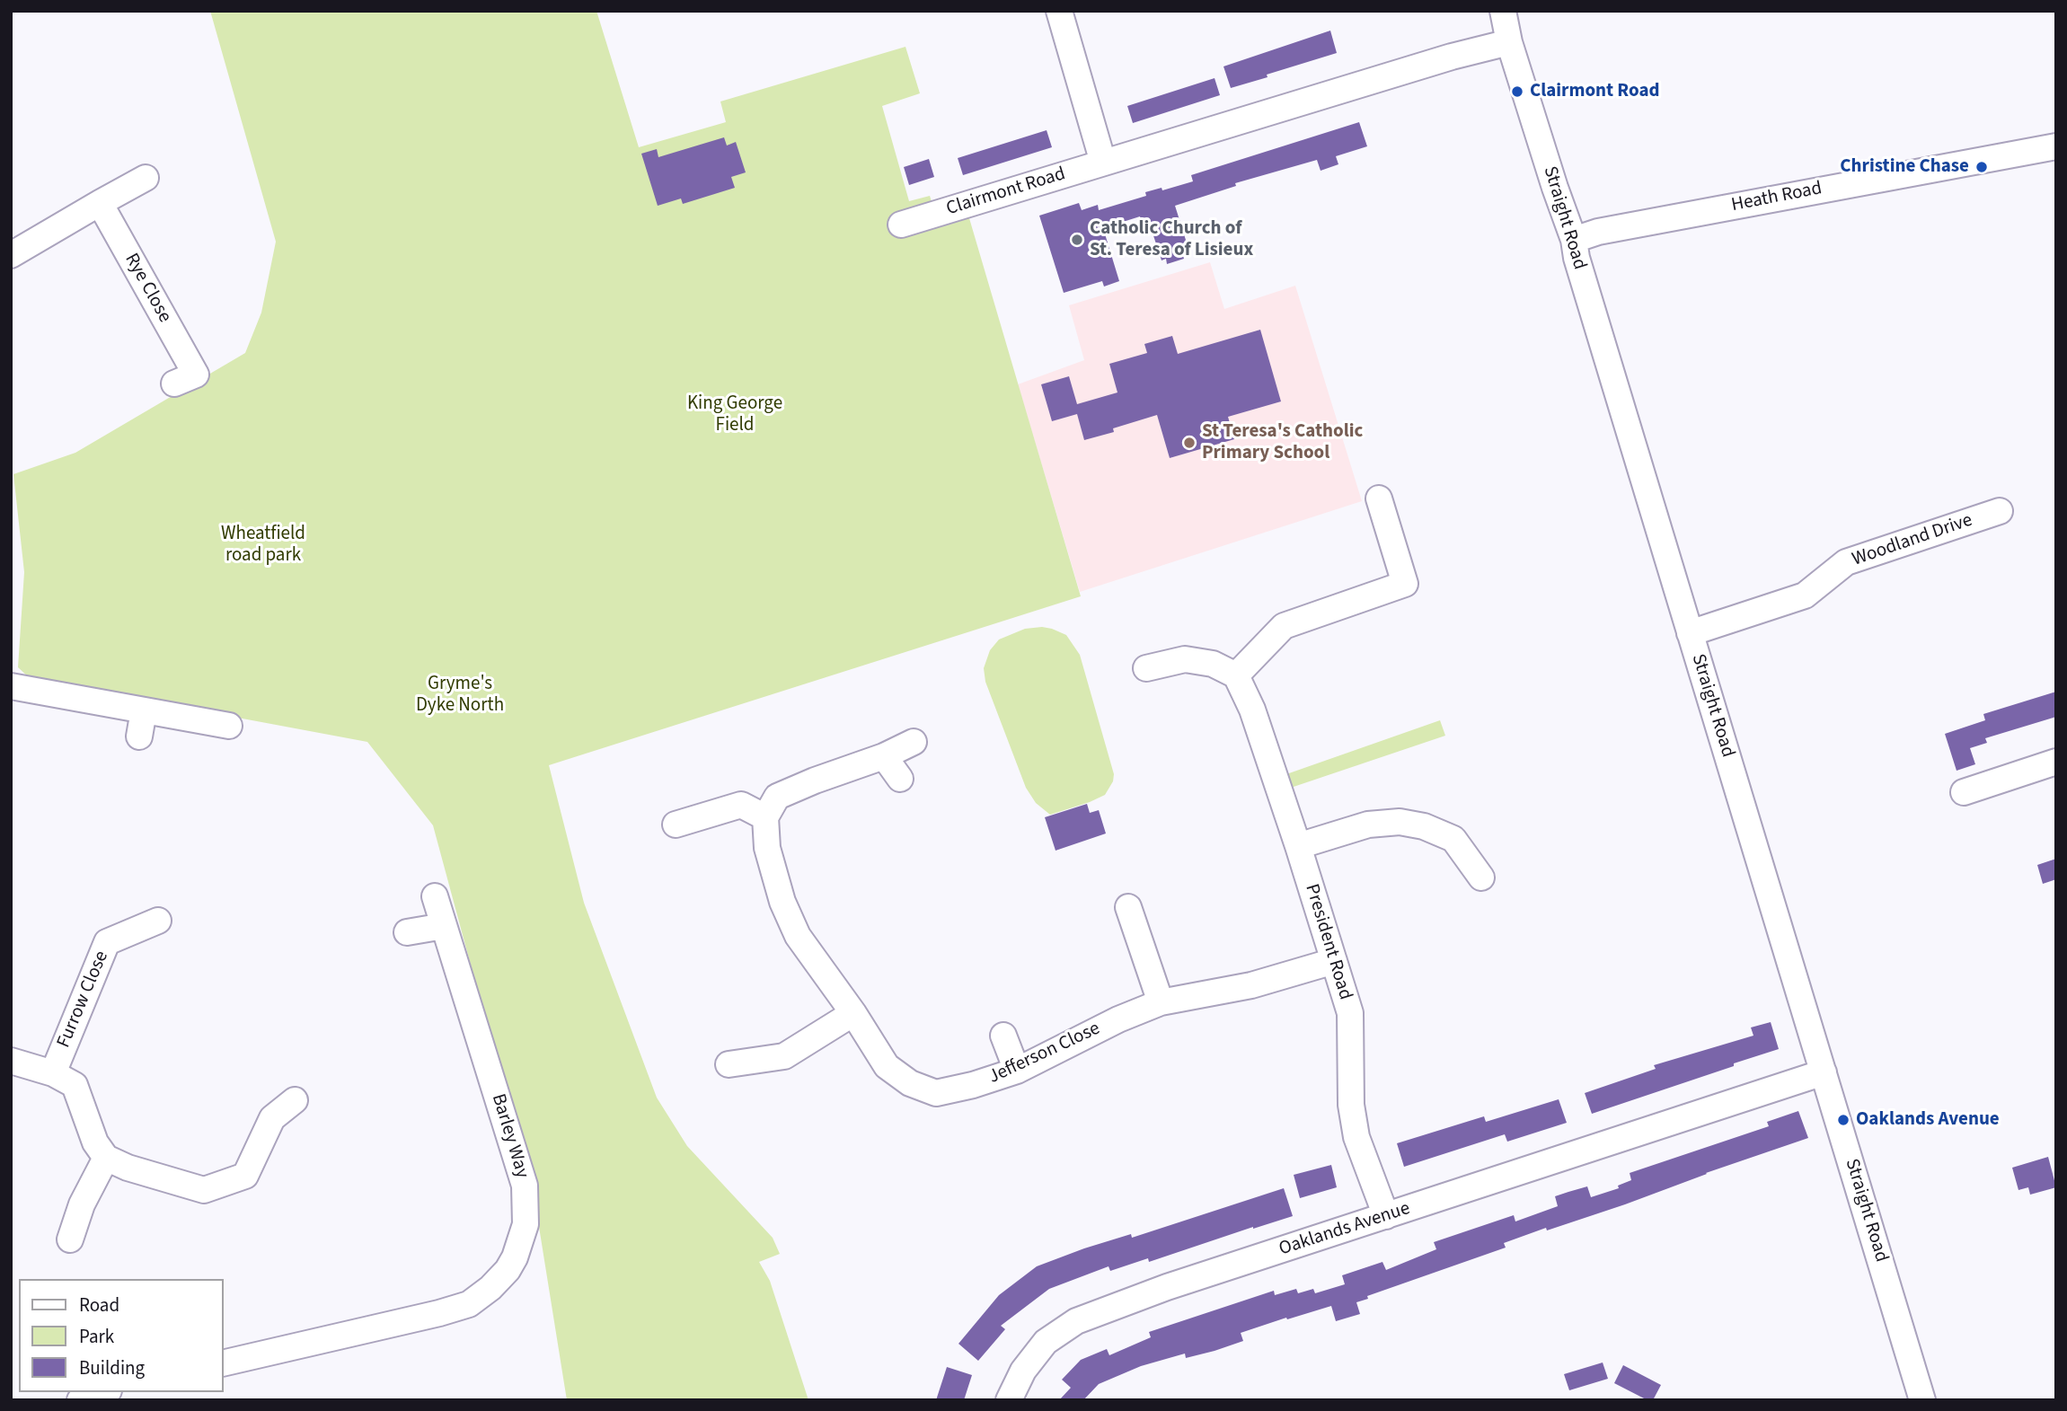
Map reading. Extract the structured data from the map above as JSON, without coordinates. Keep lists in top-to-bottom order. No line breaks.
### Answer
{"streets":{"street":["Clairmont Road","Heath Road","Straight Road","Rye Close","Woodland Drive","President Road","Furrow Close","Jefferson Close","Barley Way","Oaklands Avenue"]},"crossings":[["Clairmont Road","Straight Road"],["Heath Road","Straight Road"],["Straight Road","Woodland Drive"],["Straight Road","Oaklands Avenue"],["President Road","Jefferson Close"],["President Road","Oaklands Avenue"]],"parks":["King George Field","Wheatfield road park","Gryme's Dyke North"],"places":["Clairmont Road","Christine Chase","Catholic Church of St. Teresa of Lisieux","St Teresa's Catholic Primary School","Oaklands Avenue"],"legend":["Road","Park","Building"]}
